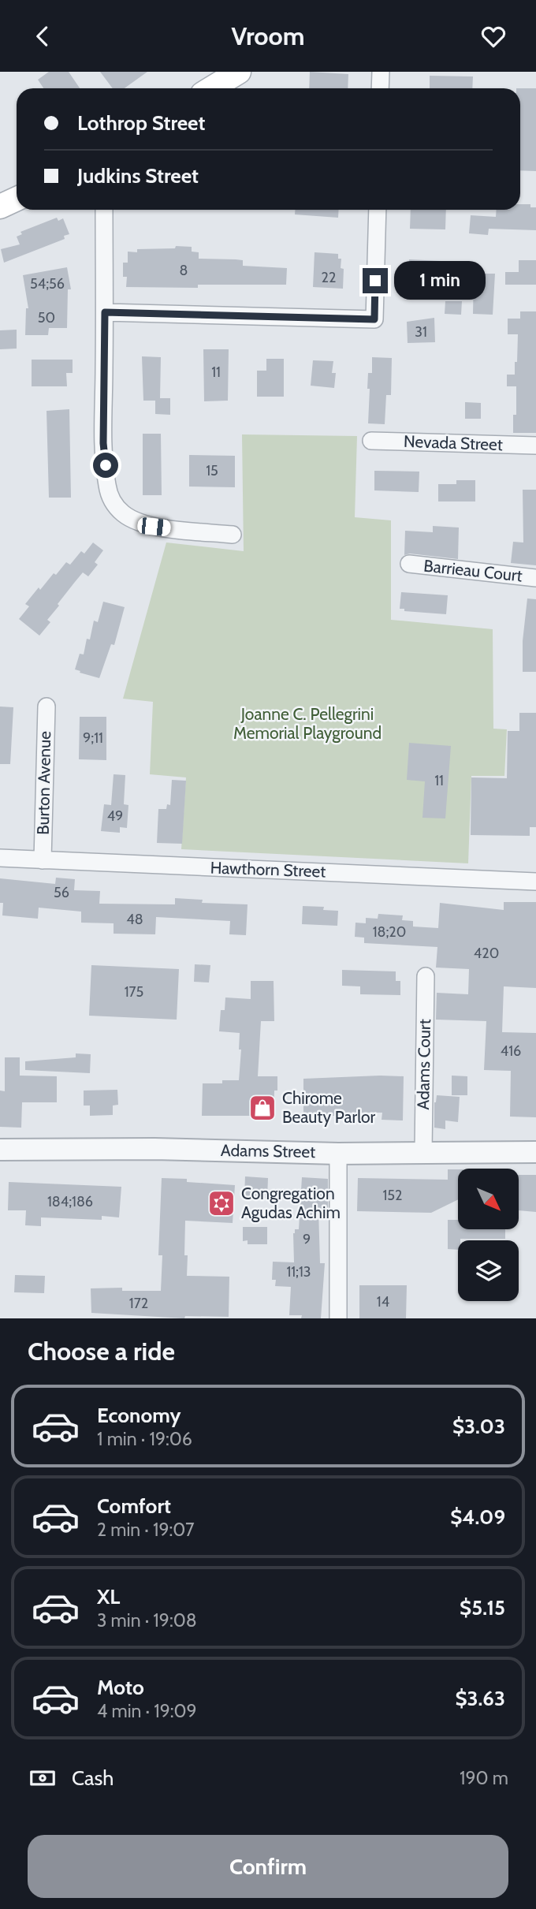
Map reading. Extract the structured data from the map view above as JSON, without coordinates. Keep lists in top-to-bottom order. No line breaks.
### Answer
{"streets":{"street":["Nevada Street","Barrieau Court","Burton Avenue","Hawthorn Street","Adams Court","Adams Street"]},"crossings":[["Burton Avenue","Hawthorn Street"],["Adams Court","Adams Street"]],"parks":["Joanne C. Pellegrini Memorial Playground"],"places":{"shop":["Chirome Beauty Parlor"],"synagogue":["Congregation Agudas Achim"]},"house_numbers":["8","22","54;56","50","31","11","15","9;11","11","49","56","48","18;20","420","175","416","152","184;186","9","11;13","14","172"],"north":"bottom right","page":{"header":"Vroom","banner":["Lothrop Street","Judkins Street"],"bubble":"1 min","heading":"Choose a ride","list":[{"name":"Economy","note":"1 min · 19:06","value":"$3.03"},{"name":"Comfort","note":"2 min · 19:07","value":"$4.09"},{"name":"XL","note":"3 min · 19:08","value":"$5.15"},{"name":"Moto","note":"4 min · 19:09","value":"$3.63"}],"pay":["Cash","190 m"],"buttons":"Confirm"}}
